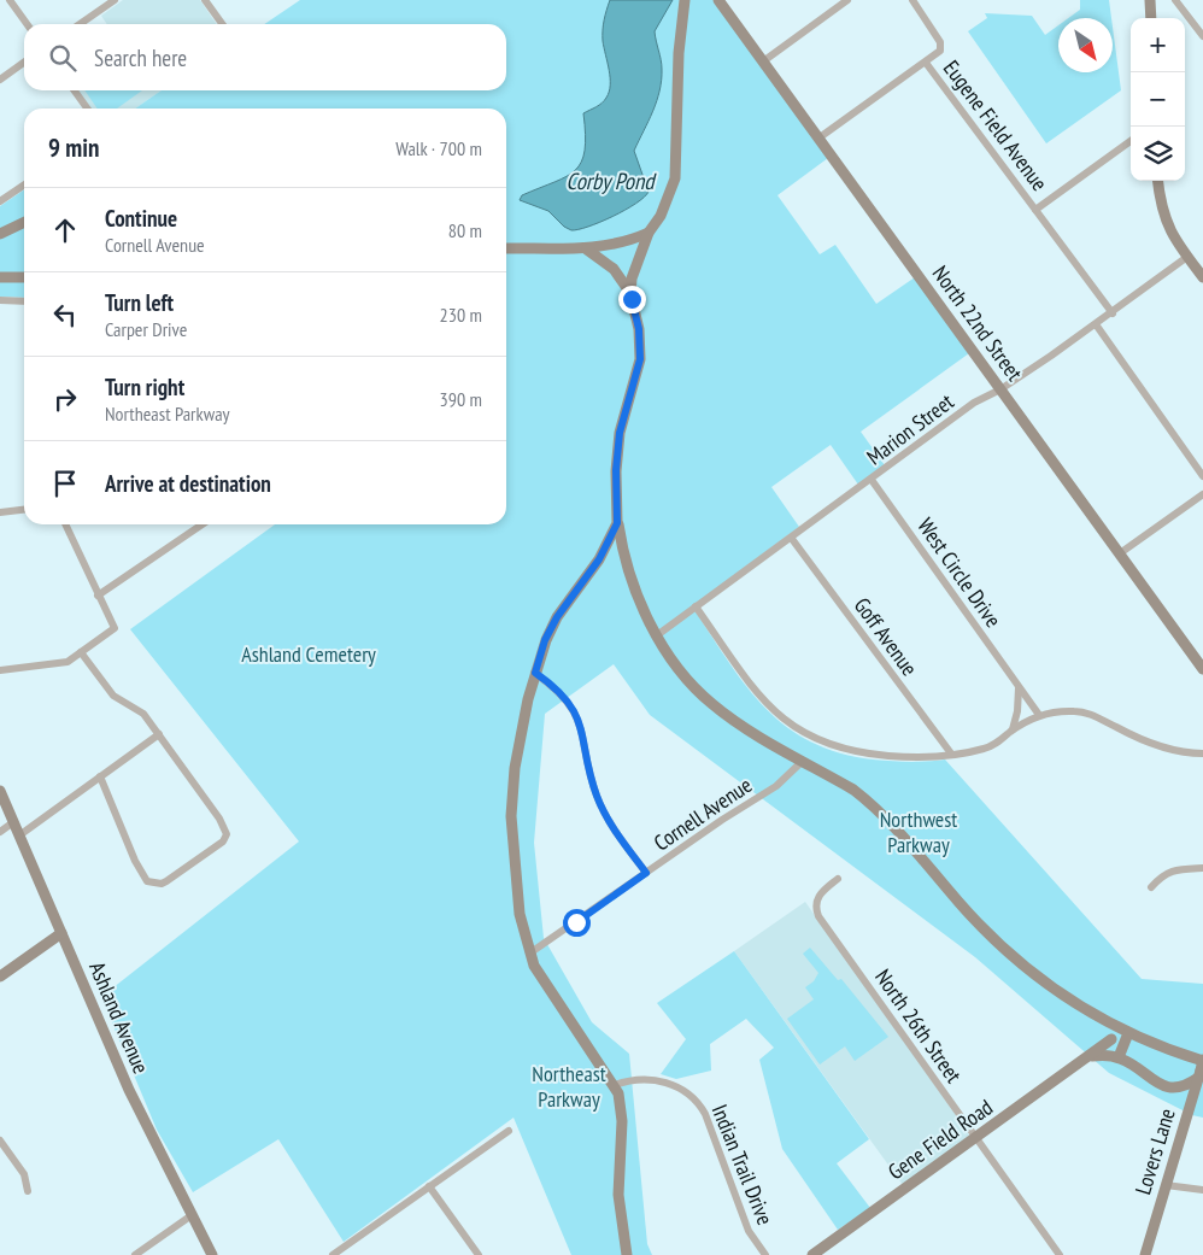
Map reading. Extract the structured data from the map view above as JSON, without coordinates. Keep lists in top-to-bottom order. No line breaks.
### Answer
{"streets":{"street":["Eugene Field Avenue","North 22nd Street","Marion Street","West Circle Drive","Goff Avenue","Cornell Avenue","Ashland Avenue","North 26th Street","Gene Field Road","Lovers Lane","Indian Trail Drive"]},"crossings":[["Eugene Field Avenue","Marion Street"],["North 22nd Street","Marion Street"],["Marion Street","West Circle Drive"],["Marion Street","Goff Avenue"],["North 26th Street","Gene Field Road"]],"water":["Corby Pond"],"parks":["Ashland Cemetery","Northwest Parkway","Northeast Parkway"],"north":"bottom right","page":{"map_buttons":["+","−"],"search":"Search here","heading":["9 min","Walk · 700 m"],"list":[["Continue","Cornell Avenue","80 m"],["Turn left","Carper Drive","230 m"],["Turn right","Northeast Parkway","390 m"],"Arrive at destination"]}}
